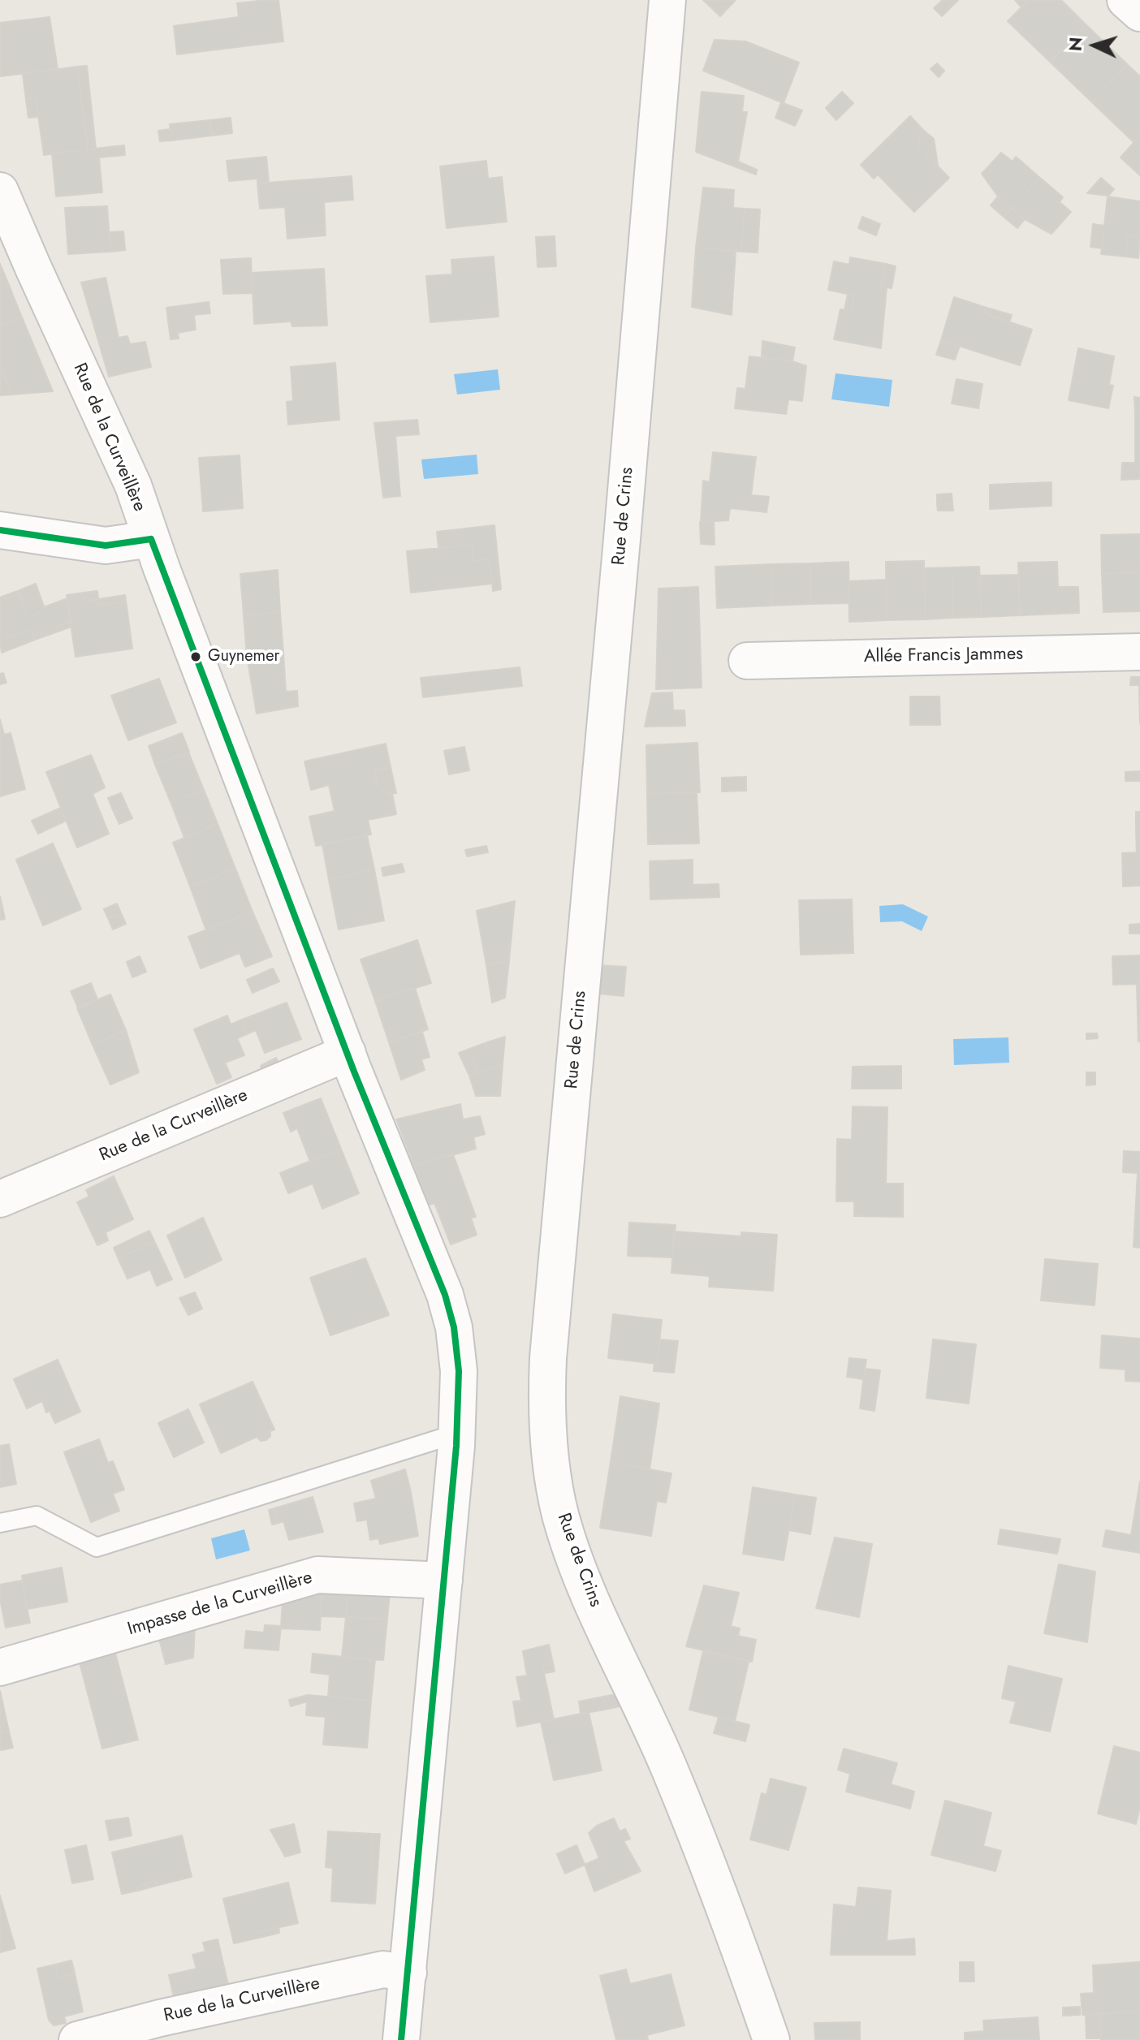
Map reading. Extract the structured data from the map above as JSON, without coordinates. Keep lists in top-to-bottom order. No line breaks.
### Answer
{"streets":{"street":["Rue de la Curveillère","Rue de Crins","Allée Francis Jammes","Impasse de la Curveillère"]},"crossings":[["Rue de la Curveillère","Impasse de la Curveillère"]],"places":["Guynemer"],"north":"left"}
